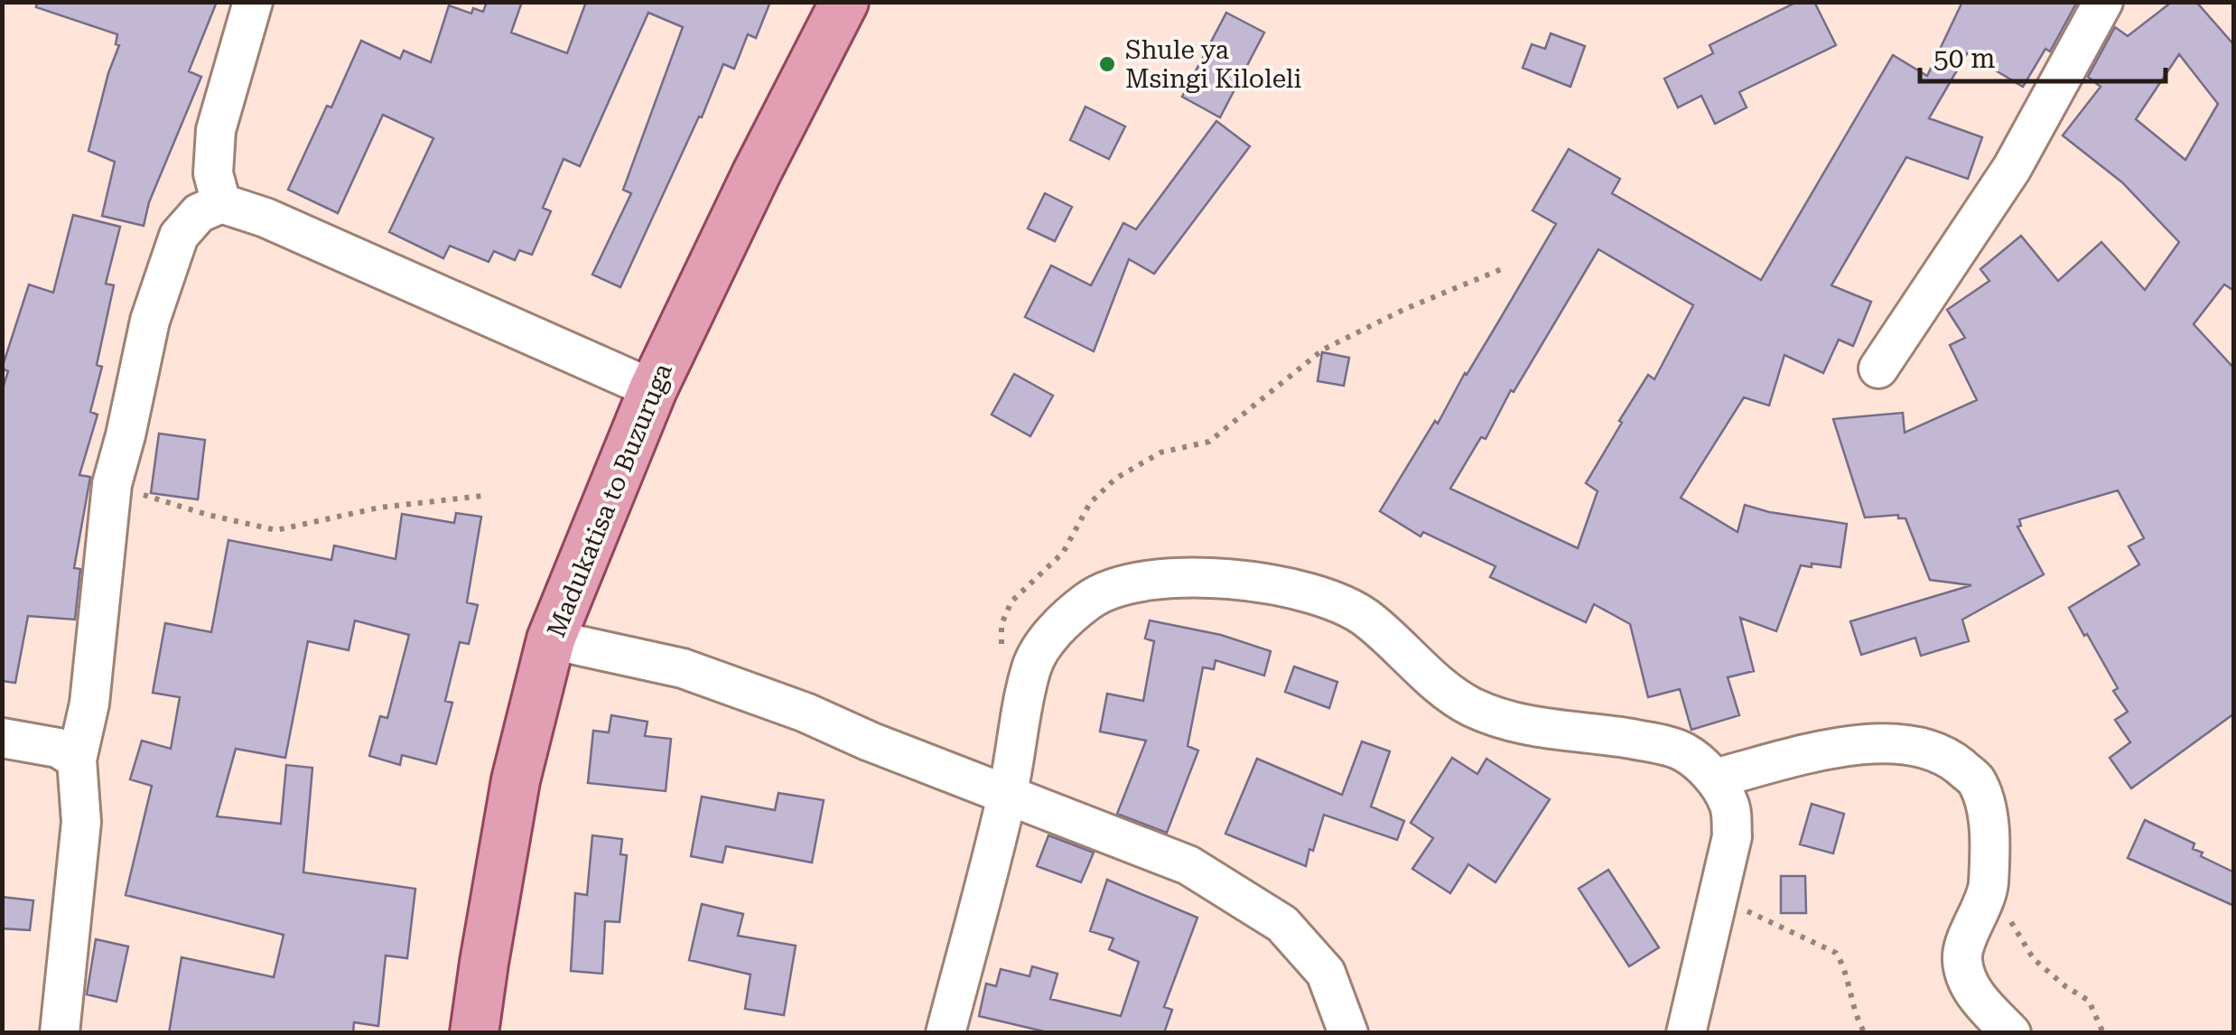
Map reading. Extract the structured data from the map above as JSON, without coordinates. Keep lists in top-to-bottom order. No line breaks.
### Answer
{"streets":{"main road":["Madukatisa to Buzuruga"]},"places":["Shule ya Msingi Kiloleli"],"scale_bar":"50 m"}
